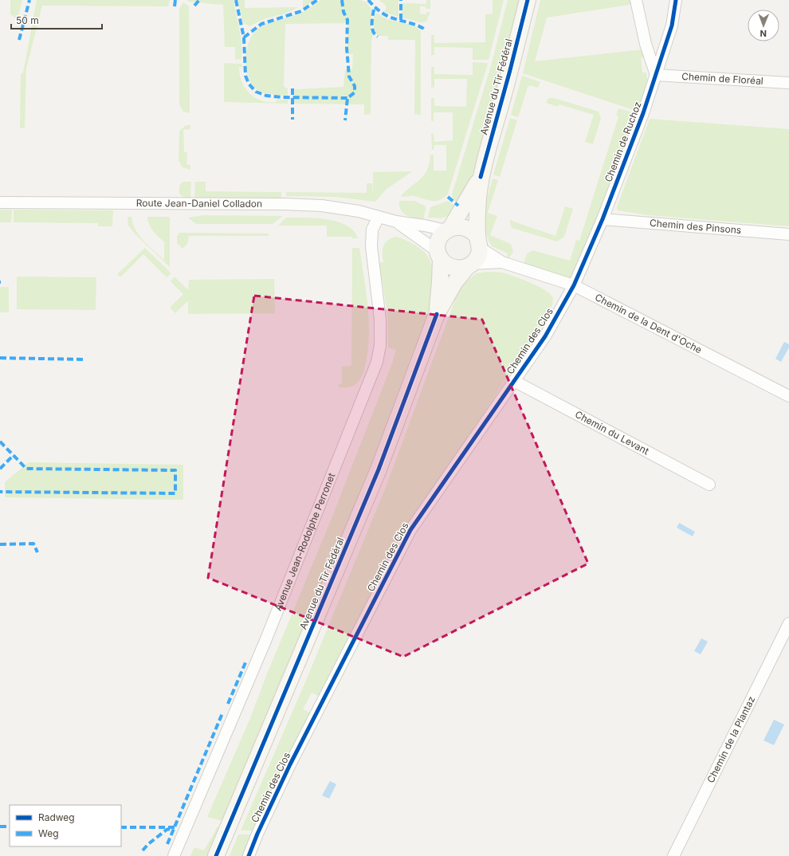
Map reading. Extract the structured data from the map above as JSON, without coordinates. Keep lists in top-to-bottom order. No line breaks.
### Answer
{"streets":{"main road":["Avenue du Tir Fédéral"],"street":["Chemin de Floréal","Chemin de Ruchoz","Route Jean-Daniel Colladon","Chemin des Pinsons","Chemin de la Dent d'Oche","Chemin des Clos","Chemin du Levant","Avenue Jean-Rodolphe Perronet","Chemin de la Plantaz"]},"crossings":[["Chemin de Floréal","Chemin de Ruchoz"],["Avenue du Tir Fédéral","Route Jean-Daniel Colladon"],["Avenue du Tir Fédéral","Chemin de la Dent d'Oche"],["Chemin de Ruchoz","Chemin des Pinsons"],["Chemin de Ruchoz","Chemin de la Dent d'Oche"],["Chemin de Ruchoz","Chemin des Clos"],["Route Jean-Daniel Colladon","Chemin de la Dent d'Oche"],["Route Jean-Daniel Colladon","Avenue Jean-Rodolphe Perronet"],["Chemin de la Dent d'Oche","Chemin des Clos"],["Chemin des Clos","Chemin du Levant"]],"legend":["Radweg","Weg"],"scale_bar":"50 m","north":"bottom"}
